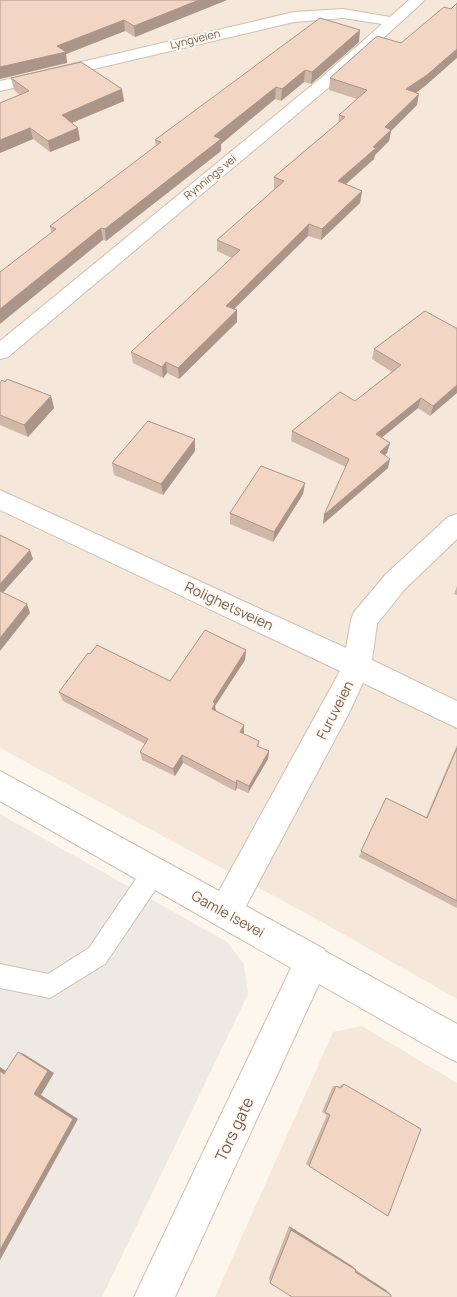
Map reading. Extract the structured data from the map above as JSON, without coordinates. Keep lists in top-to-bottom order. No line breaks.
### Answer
{"streets":{"street":["Lyngveien","Rynnings vei","Rolighetsveien","Furuveien","Gamle Isevei","Tors gate"]},"crossings":[["Lyngveien","Rynnings vei"],["Rolighetsveien","Furuveien"],["Furuveien","Gamle Isevei"],["Gamle Isevei","Tors gate"]]}
